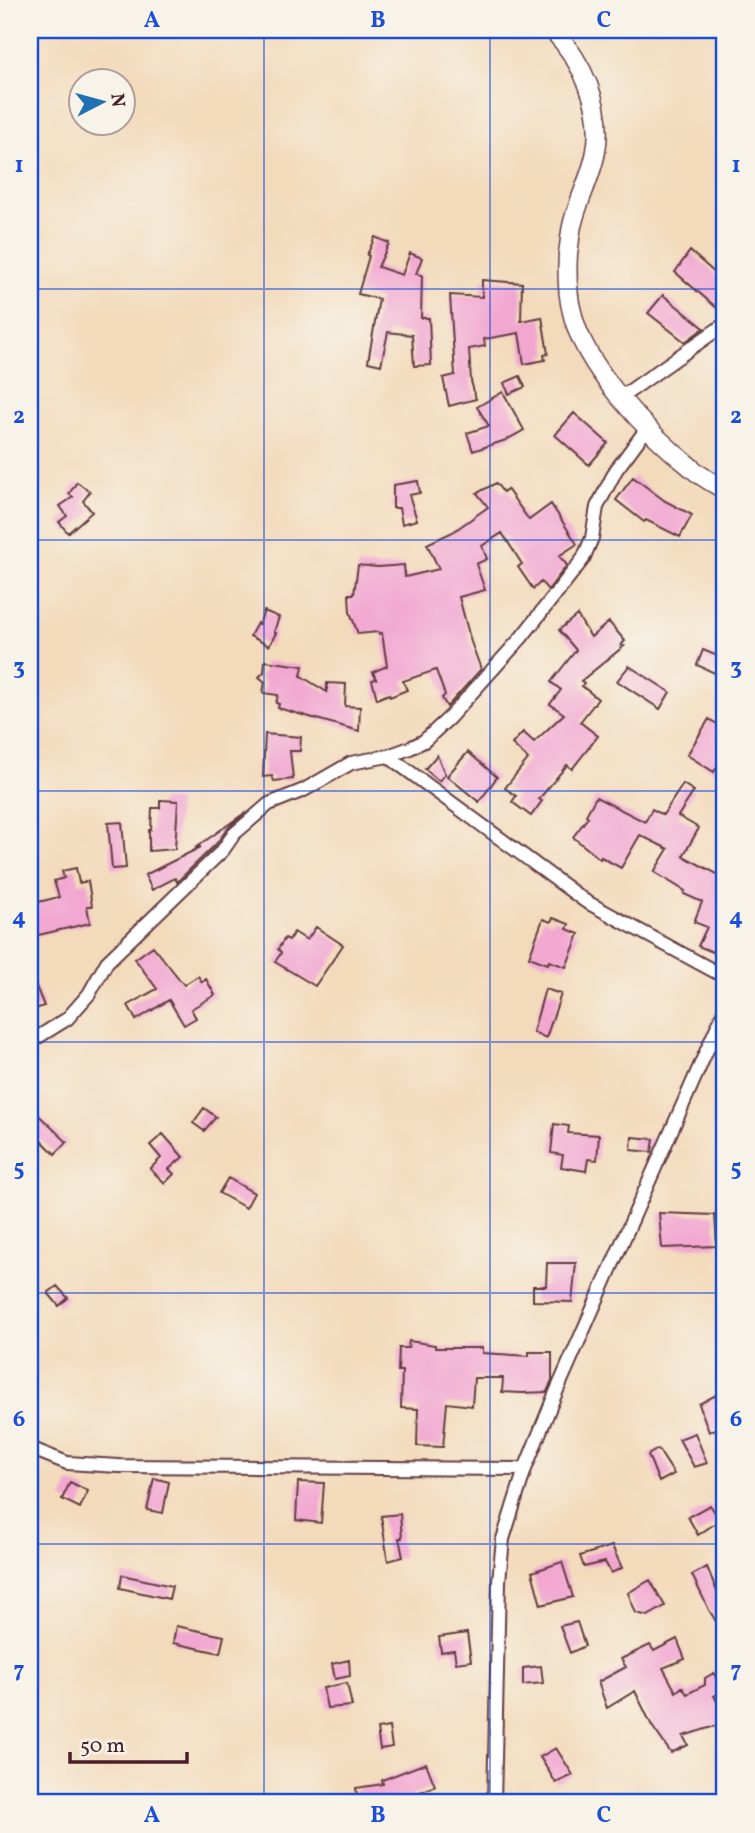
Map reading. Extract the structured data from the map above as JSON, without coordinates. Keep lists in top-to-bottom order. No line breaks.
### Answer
{"scale_bar":"50 m","north":"right","grid":{"columns":["A","B","C"],"rows":["1","2","3","4","5","6","7"]}}
